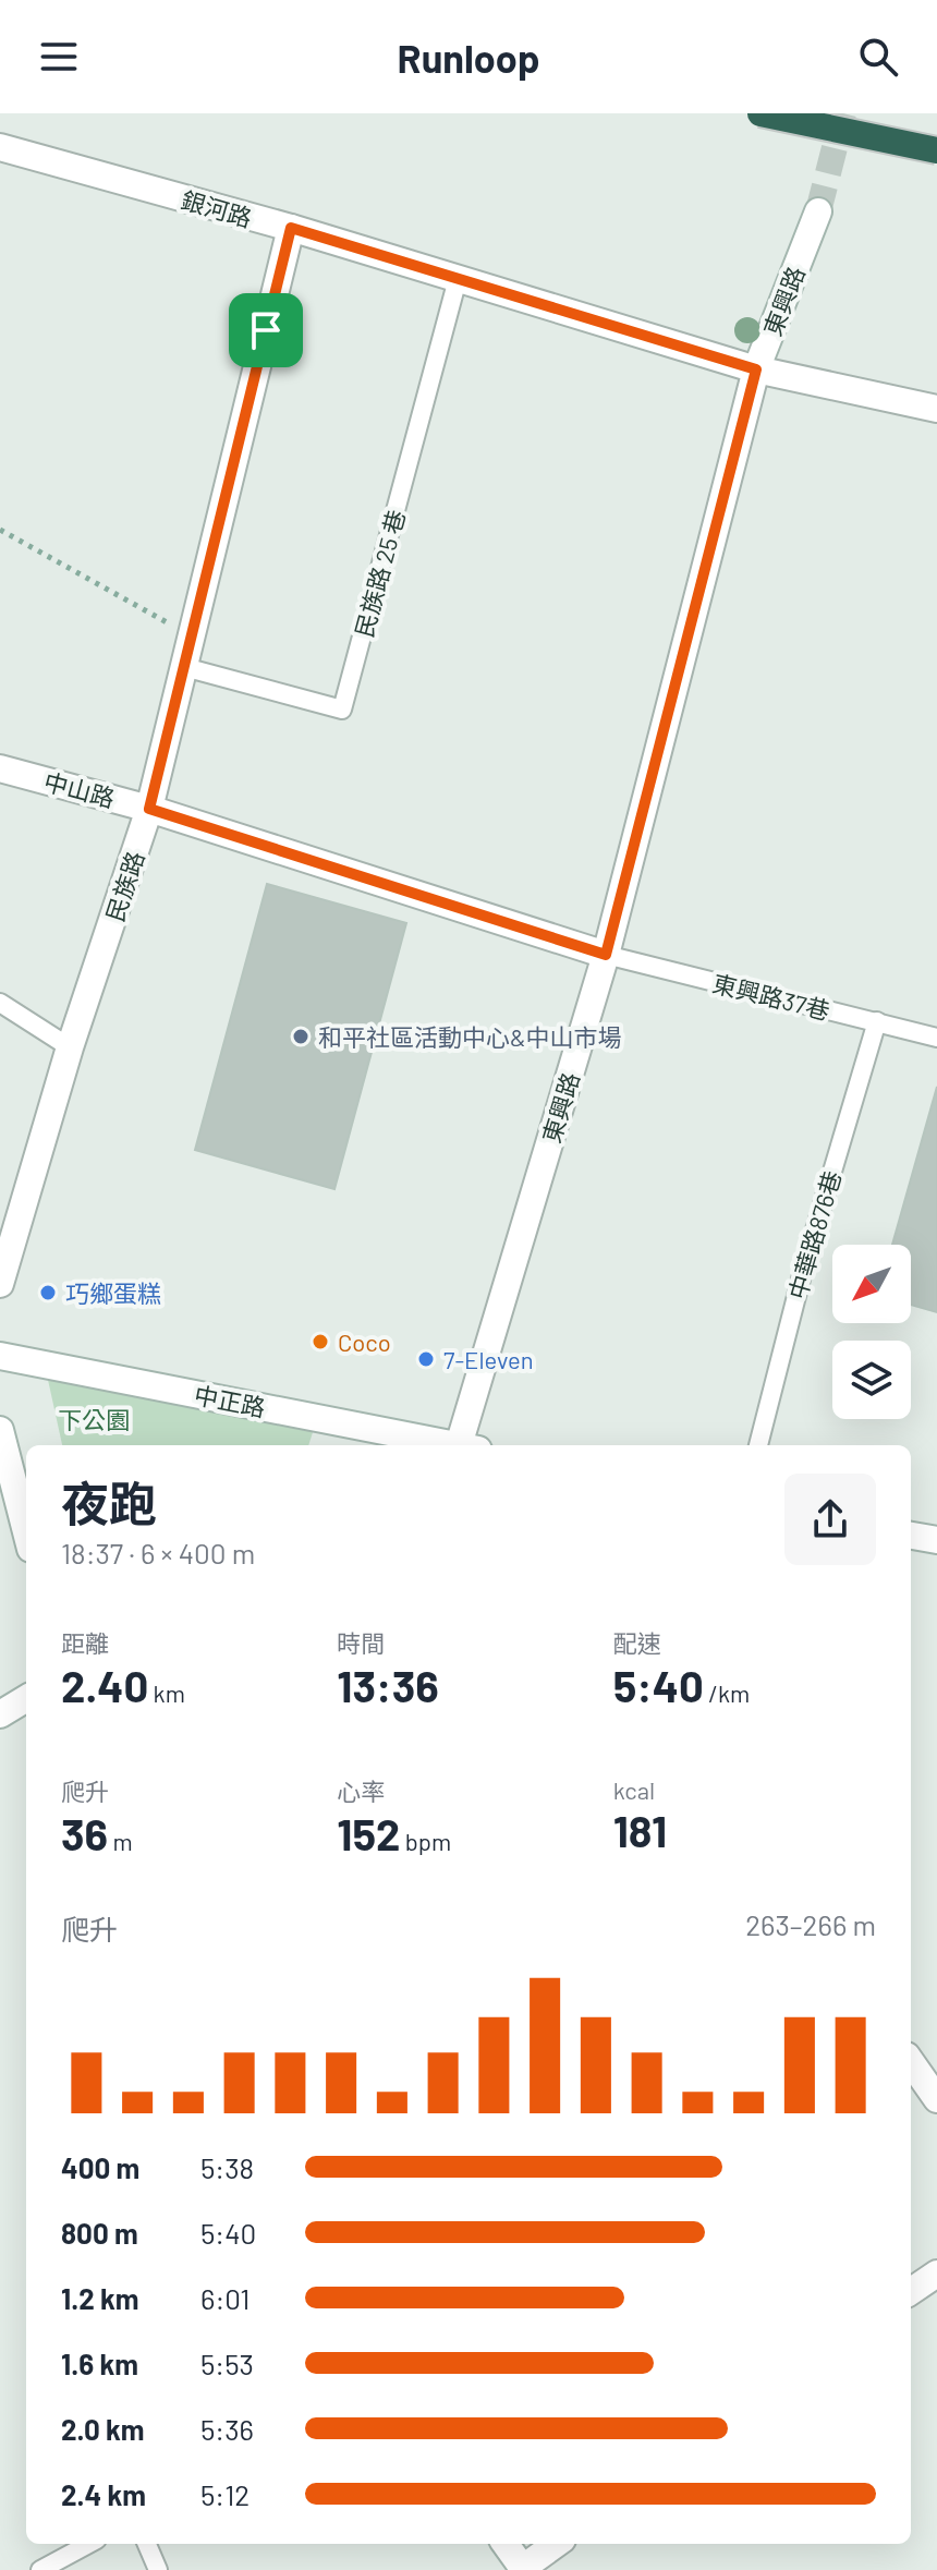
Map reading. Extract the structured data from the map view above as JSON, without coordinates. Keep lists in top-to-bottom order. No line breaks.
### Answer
{"streets":{"street":["銀河路","東興路","中山路","民族路","中正路"],"lane":["民族路 25 巷","東興路37巷","中華路876巷"]},"crossings":[["銀河路","東興路"],["銀河路","民族路 25 巷"],["銀河路","民族路"],["東興路","中山路"],["東興路","東興路37巷"],["民族路 25 巷","民族路"],["中山路","民族路"],["中山路","東興路37巷"],["東興路37巷","中華路876巷"]],"parks":["下公園"],"places":["和平社區活動中心&中山市場","巧鄉蛋糕","Coco","7-Eleven"],"north":"bottom left","page":{"header":"Runloop","heading":["夜跑","18:37 · 6 × 400 m"],"stats":[["距離","2.40 km"],["時間","13:36"],["配速","5:40 /km"],["爬升","36 m"],["心率","152 bpm"],["kcal","181"]],"chart":["爬升","263–266 m"],"list":[{"name":"400 m","note":"5:38"},{"name":"800 m","note":"5:40"},{"name":"1.2 km","note":"6:01"},{"name":"1.6 km","note":"5:53"},{"name":"2.0 km","note":"5:36"},{"name":"2.4 km","note":"5:12"}]}}
